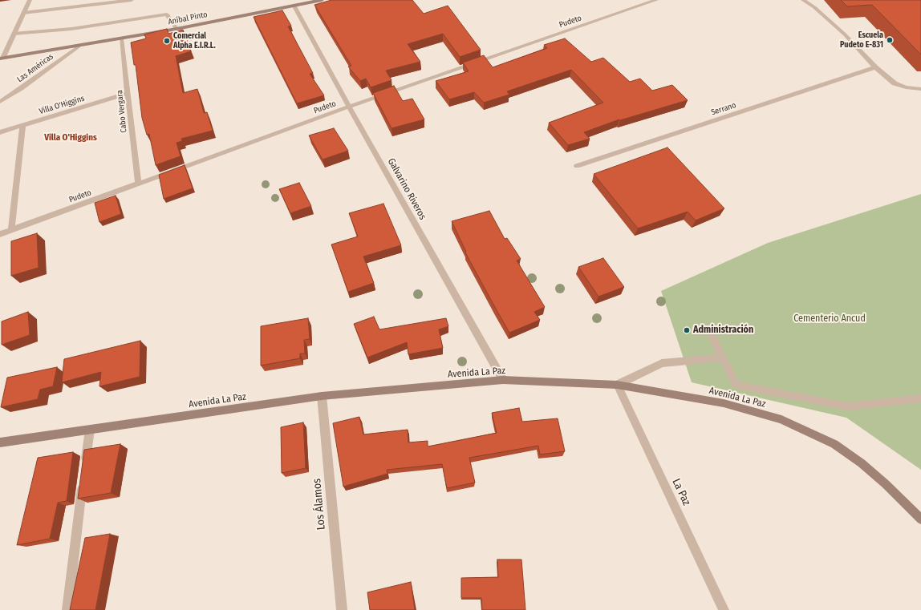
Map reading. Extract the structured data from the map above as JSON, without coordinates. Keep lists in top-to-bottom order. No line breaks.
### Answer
{"streets":{"street":["Aníbal Pinto","Pudeto","Las Américas","Villa O'Higgins","Serrano","Cabo Vergara","Galvarino Riveros","Avenida La Paz","La Paz","Los Álamos"]},"crossings":[["Aníbal Pinto","Las Américas"],["Aníbal Pinto","Cabo Vergara"],["Aníbal Pinto","Galvarino Riveros"],["Pudeto","Cabo Vergara"],["Pudeto","Galvarino Riveros"],["Villa O'Higgins","Cabo Vergara"],["Galvarino Riveros","Avenida La Paz"],["Avenida La Paz","La Paz"],["Avenida La Paz","Los Álamos"]],"districts":["Villa O'Higgins"],"parks":["Cementerio Ancud"],"places":["Escuela Pudeto E-831","Comercial Alpha E.I.R.L.","Administración"]}
